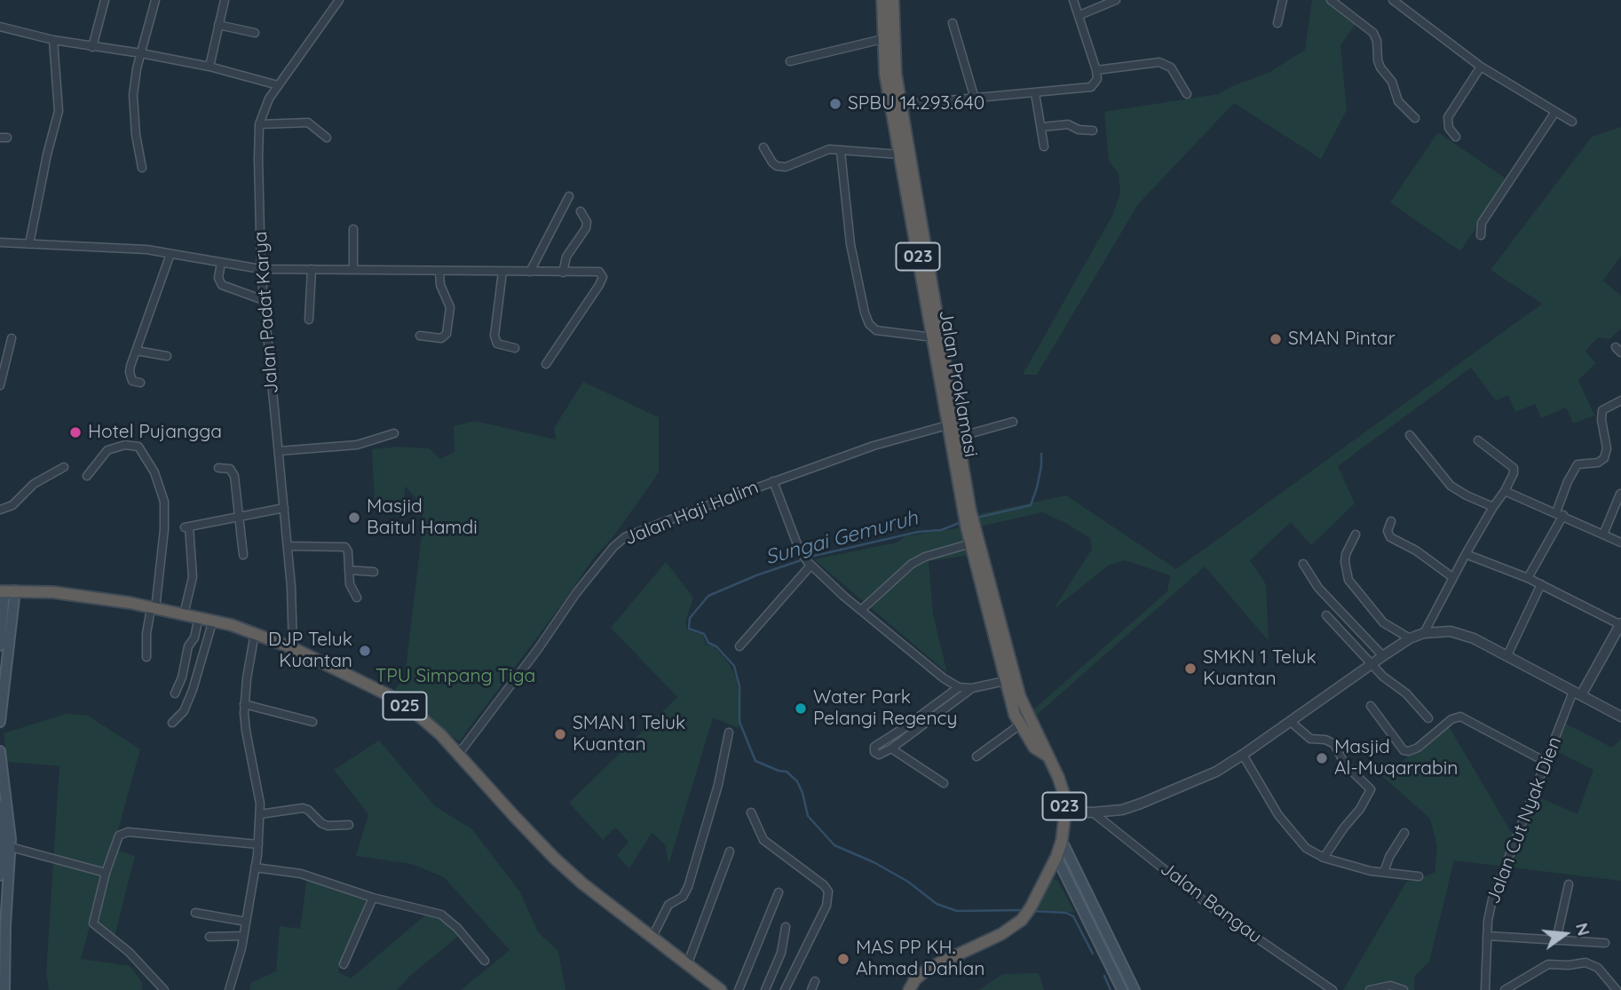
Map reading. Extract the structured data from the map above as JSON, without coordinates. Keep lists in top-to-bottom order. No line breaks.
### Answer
{"streets":{"highway":["023","Jalan Proklamasi","025"],"street":["Jalan Padat Karya","Jalan Haji Halim","Jalan Cut Nyak Dien","Jalan Bangau"]},"crossings":[["023","Jalan Proklamasi"],["Jalan Padat Karya","025"],["Jalan Proklamasi","Jalan Haji Halim"],["Jalan Haji Halim","025"]],"water":["Sungai Gemuruh"],"parks":["TPU Simpang Tiga"],"places":["SPBU 14.293.640","SMAN Pintar","Hotel Pujangga","Masjid Baitul Hamdi","DJP Teluk Kuantan","SMKN 1 Teluk Kuantan","Water Park Pelangi Regency","SMAN 1 Teluk Kuantan","Masjid Al-Muqarrabin","MAS PP KH. Ahmad Dahlan"],"north":"right"}
